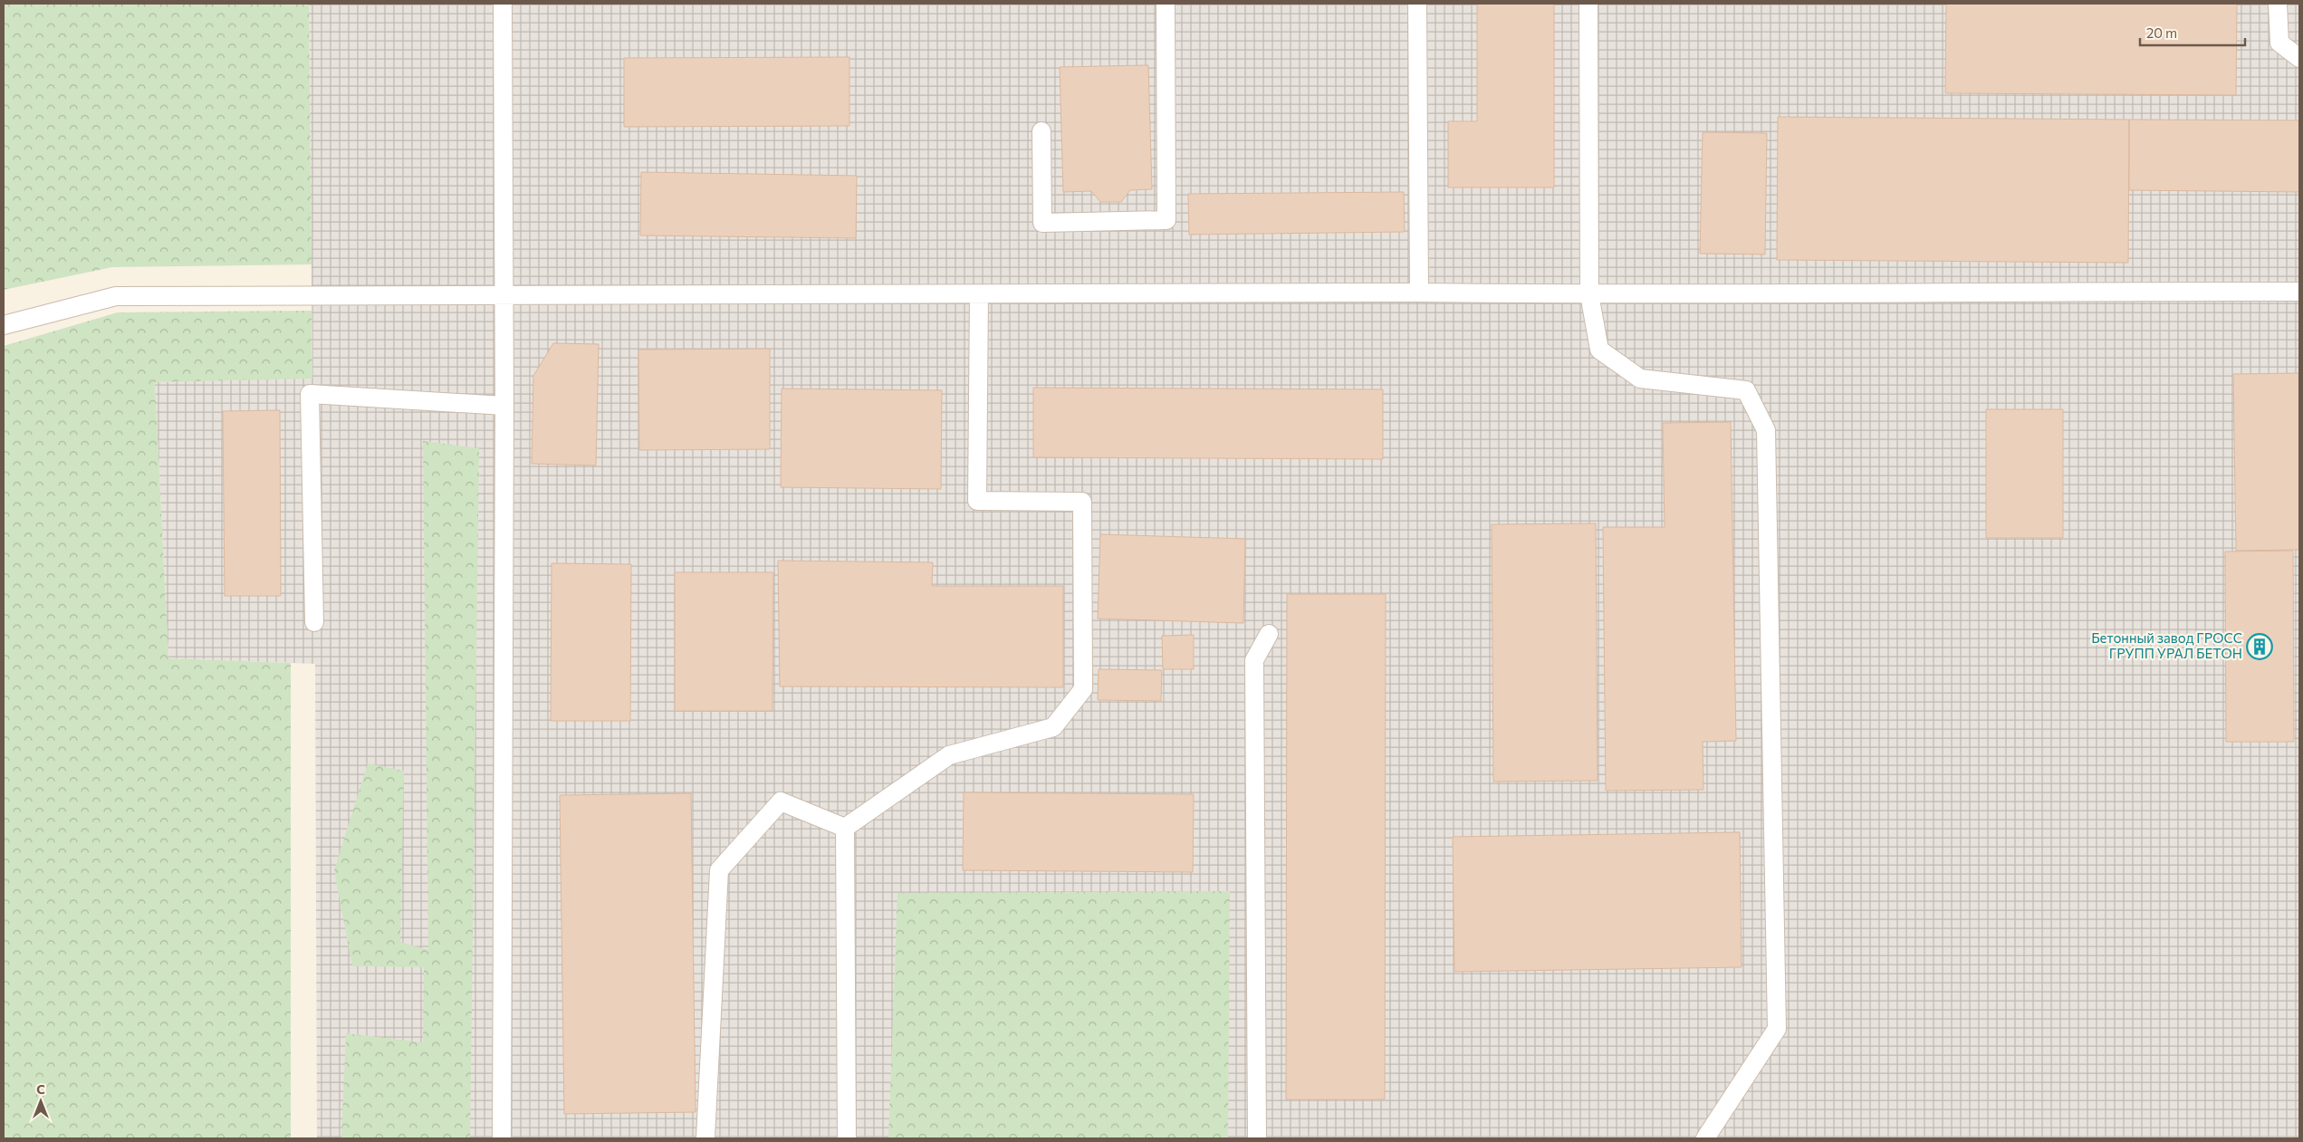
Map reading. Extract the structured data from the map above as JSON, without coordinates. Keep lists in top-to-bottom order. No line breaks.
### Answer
{"places":{"building":["Бетонный завод ГРОСС ГРУПП УРАЛ БЕТОН"]},"scale_bar":"20 m","north":"top"}
